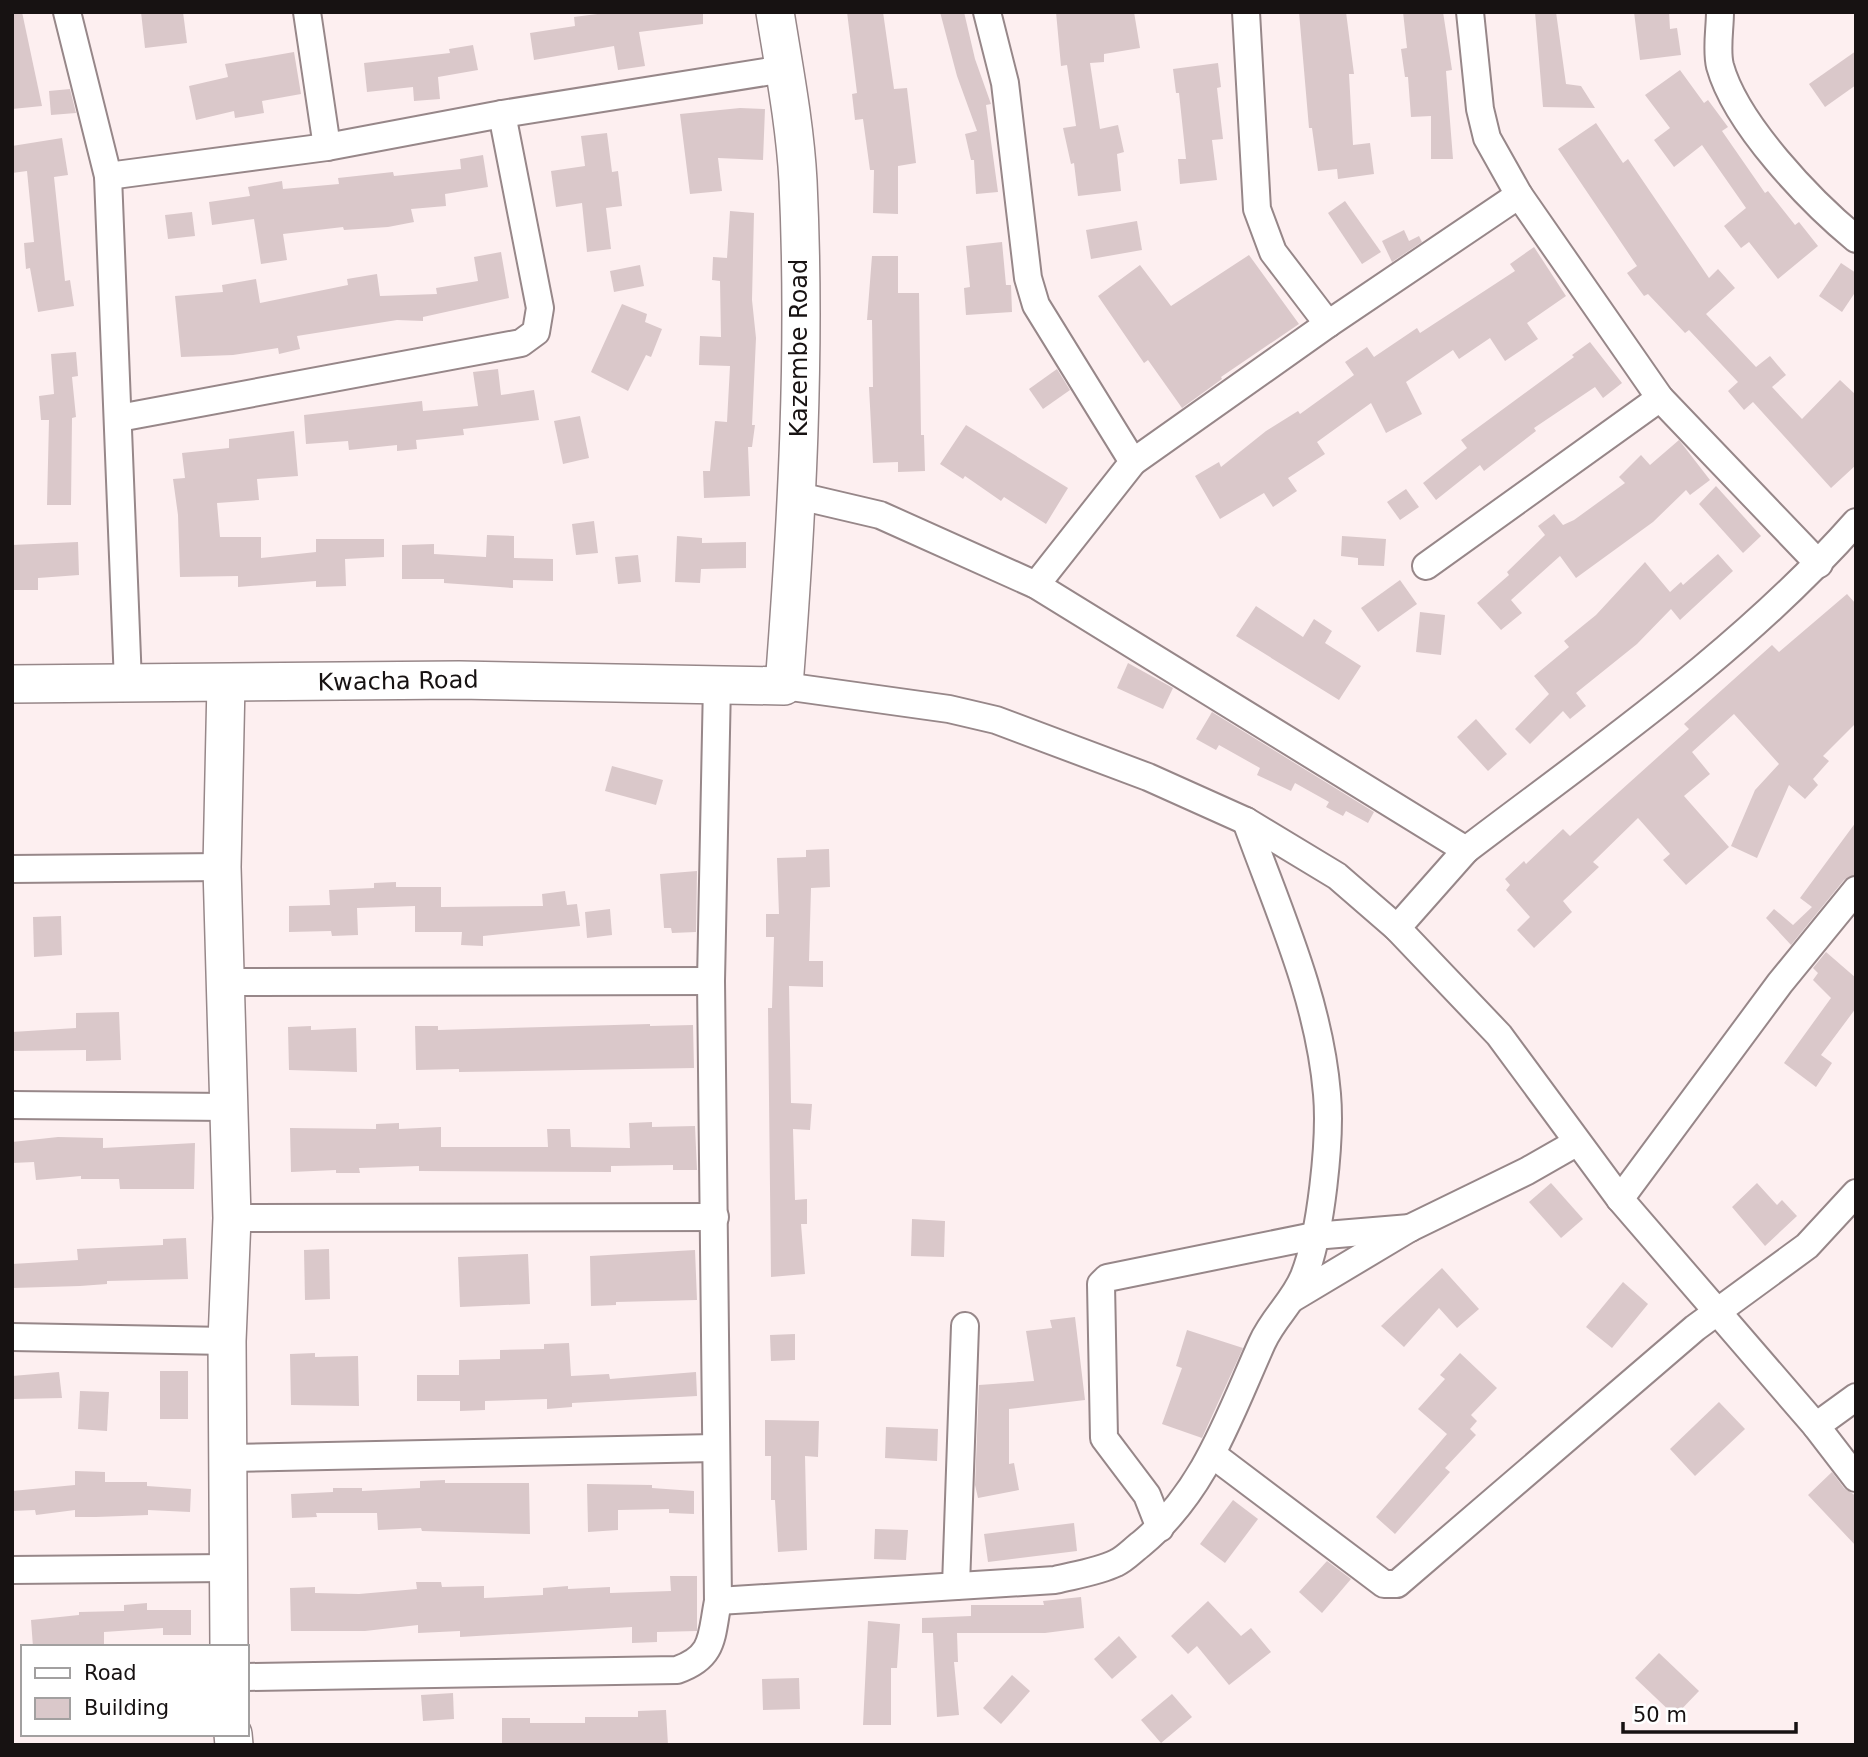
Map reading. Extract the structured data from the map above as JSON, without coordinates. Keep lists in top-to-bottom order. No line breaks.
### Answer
{"streets":{"main road":["Kazembe Road","Kwacha Road"]},"crossings":[["Kazembe Road","Kwacha Road"]],"legend":["Road","Building"],"scale_bar":"50 m"}
